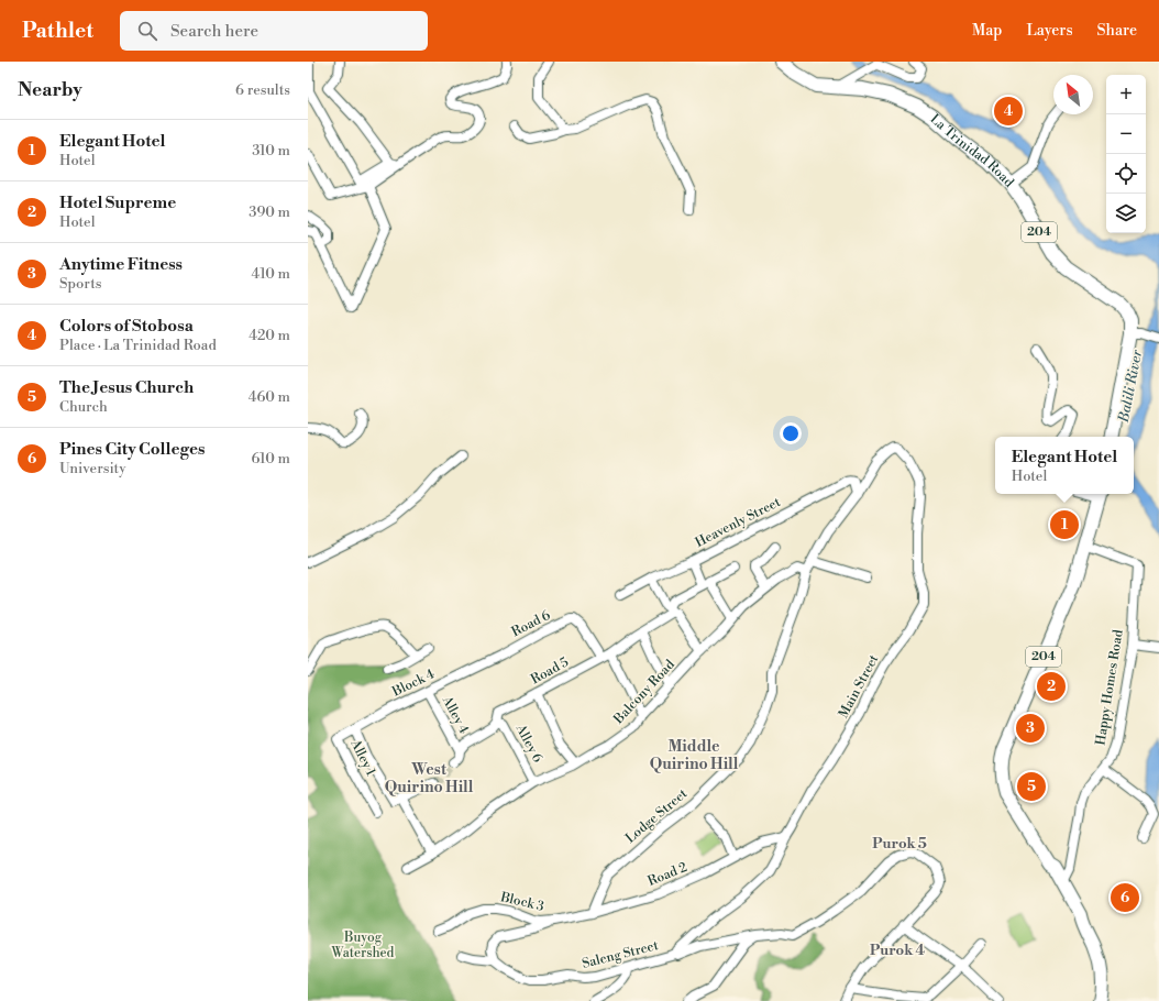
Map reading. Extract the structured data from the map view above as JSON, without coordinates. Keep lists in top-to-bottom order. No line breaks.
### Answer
{"streets":{"highway":["La Trinidad Road","204"],"street":["Heavenly Street","Road 6","Road 5","Block 4","Main Street","Happy Homes Road","Balcony Road","Alley 4","Alley 6","Alley 1","Lodge Street","Road 2","Block 3","Saleng Street"]},"crossings":[["La Trinidad Road","204"],["204","Happy Homes Road"],["Heavenly Street","Main Street"],["Road 6","Road 5"],["Road 6","Block 4"],["Road 5","Alley 6"],["Block 4","Alley 4"],["Block 4","Alley 1"],["Main Street","Road 2"],["Main Street","Saleng Street"],["Balcony Road","Alley 6"],["Balcony Road","Lodge Street"],["Lodge Street","Road 2"],["Road 2","Block 3"]],"districts":["Middle Quirino Hill","West Quirino Hill","Purok 5","Purok 4"],"water":["Balili River"],"parks":["Buyog Watershed"],"north":"top left","page":{"header":"Pathlet","search":"Search here","nav":["Map","Layers","Share"],"heading":["Nearby","6 results"],"map_buttons":["+","−"],"pins":["4","1","2","3","5","6"],"list":[{"mark":"1","name":"Elegant Hotel","note":"Hotel","value":"310 m"},{"mark":"2","name":"Hotel Supreme","note":"Hotel","value":"390 m"},{"mark":"3","name":"Anytime Fitness","note":"Sports","value":"410 m"},{"mark":"4","name":"Colors of Stobosa","note":"Place · La Trinidad Road","value":"420 m"},{"mark":"5","name":"The Jesus Church","note":"Church","value":"460 m"},{"mark":"6","name":"Pines City Colleges","note":"University","value":"610 m"}],"popup":["Elegant Hotel","Hotel"]}}
